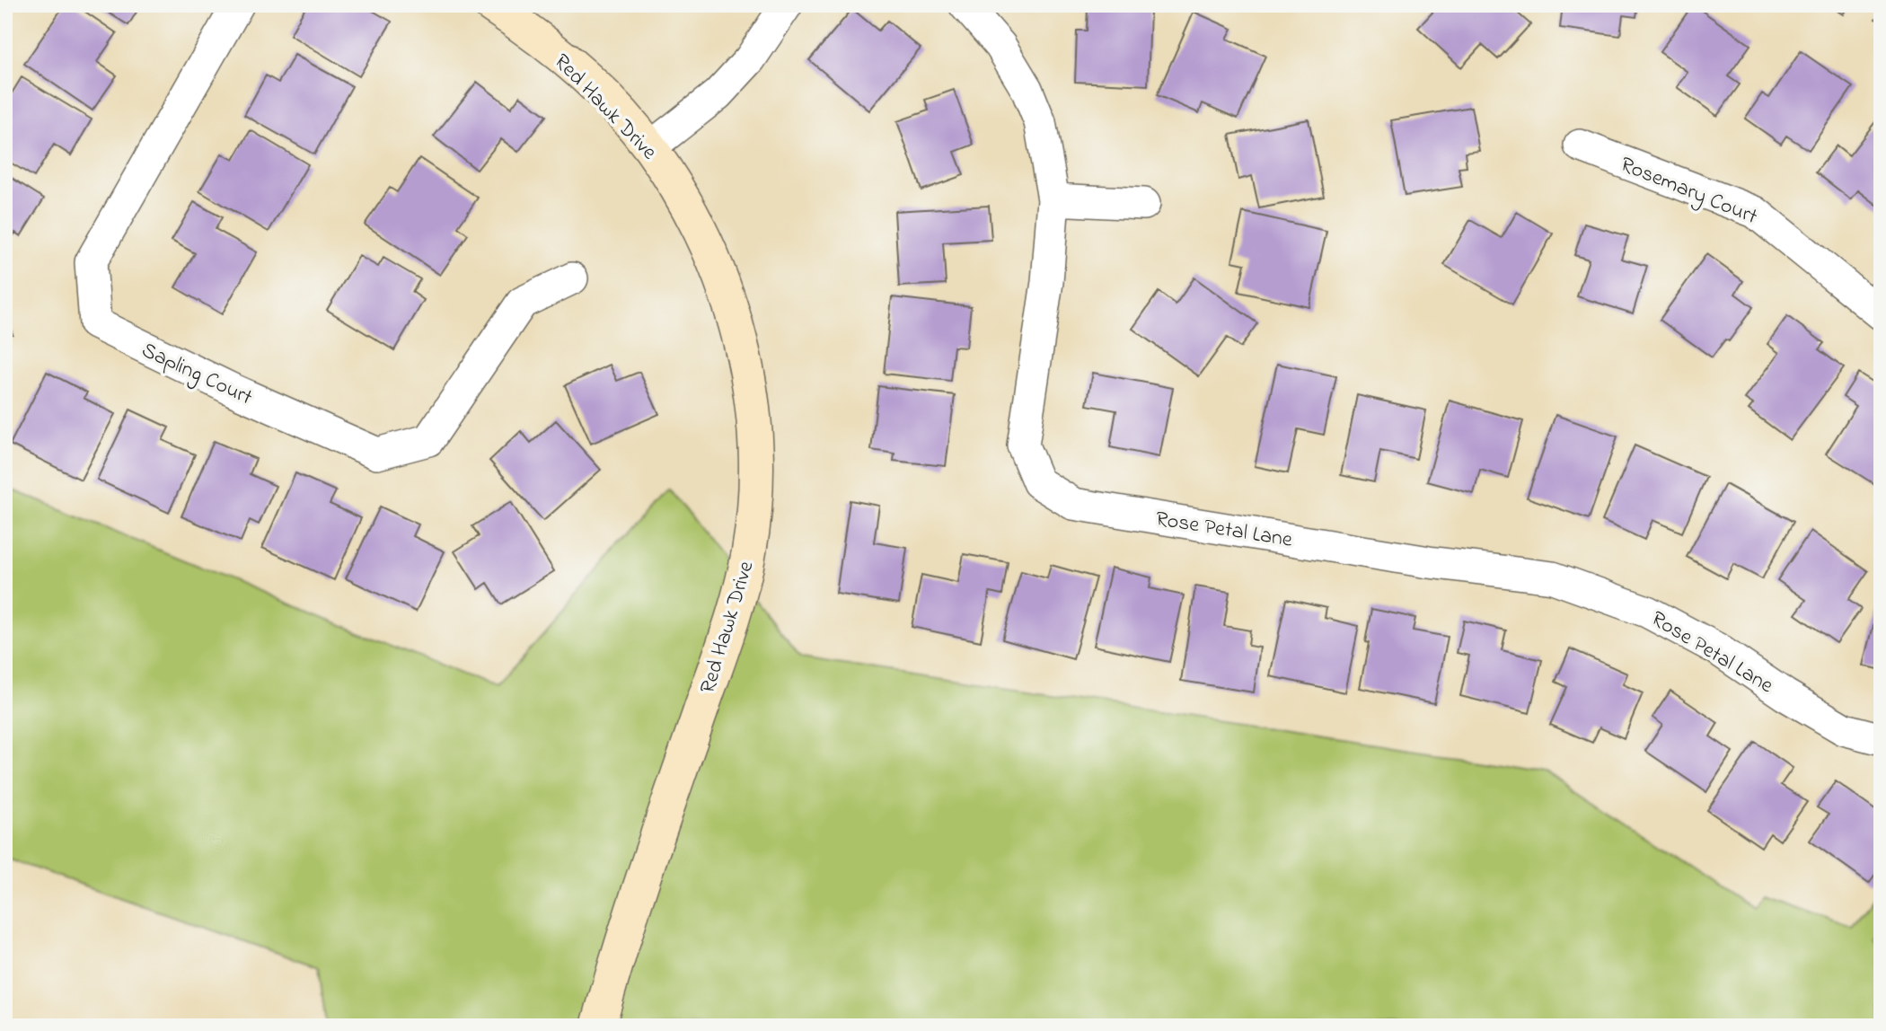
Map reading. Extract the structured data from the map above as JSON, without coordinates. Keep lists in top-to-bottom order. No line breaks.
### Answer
{"streets":{"street":["Red Hawk Drive","Rosemary Court","Sapling Court","Rose Petal Lane"]}}
